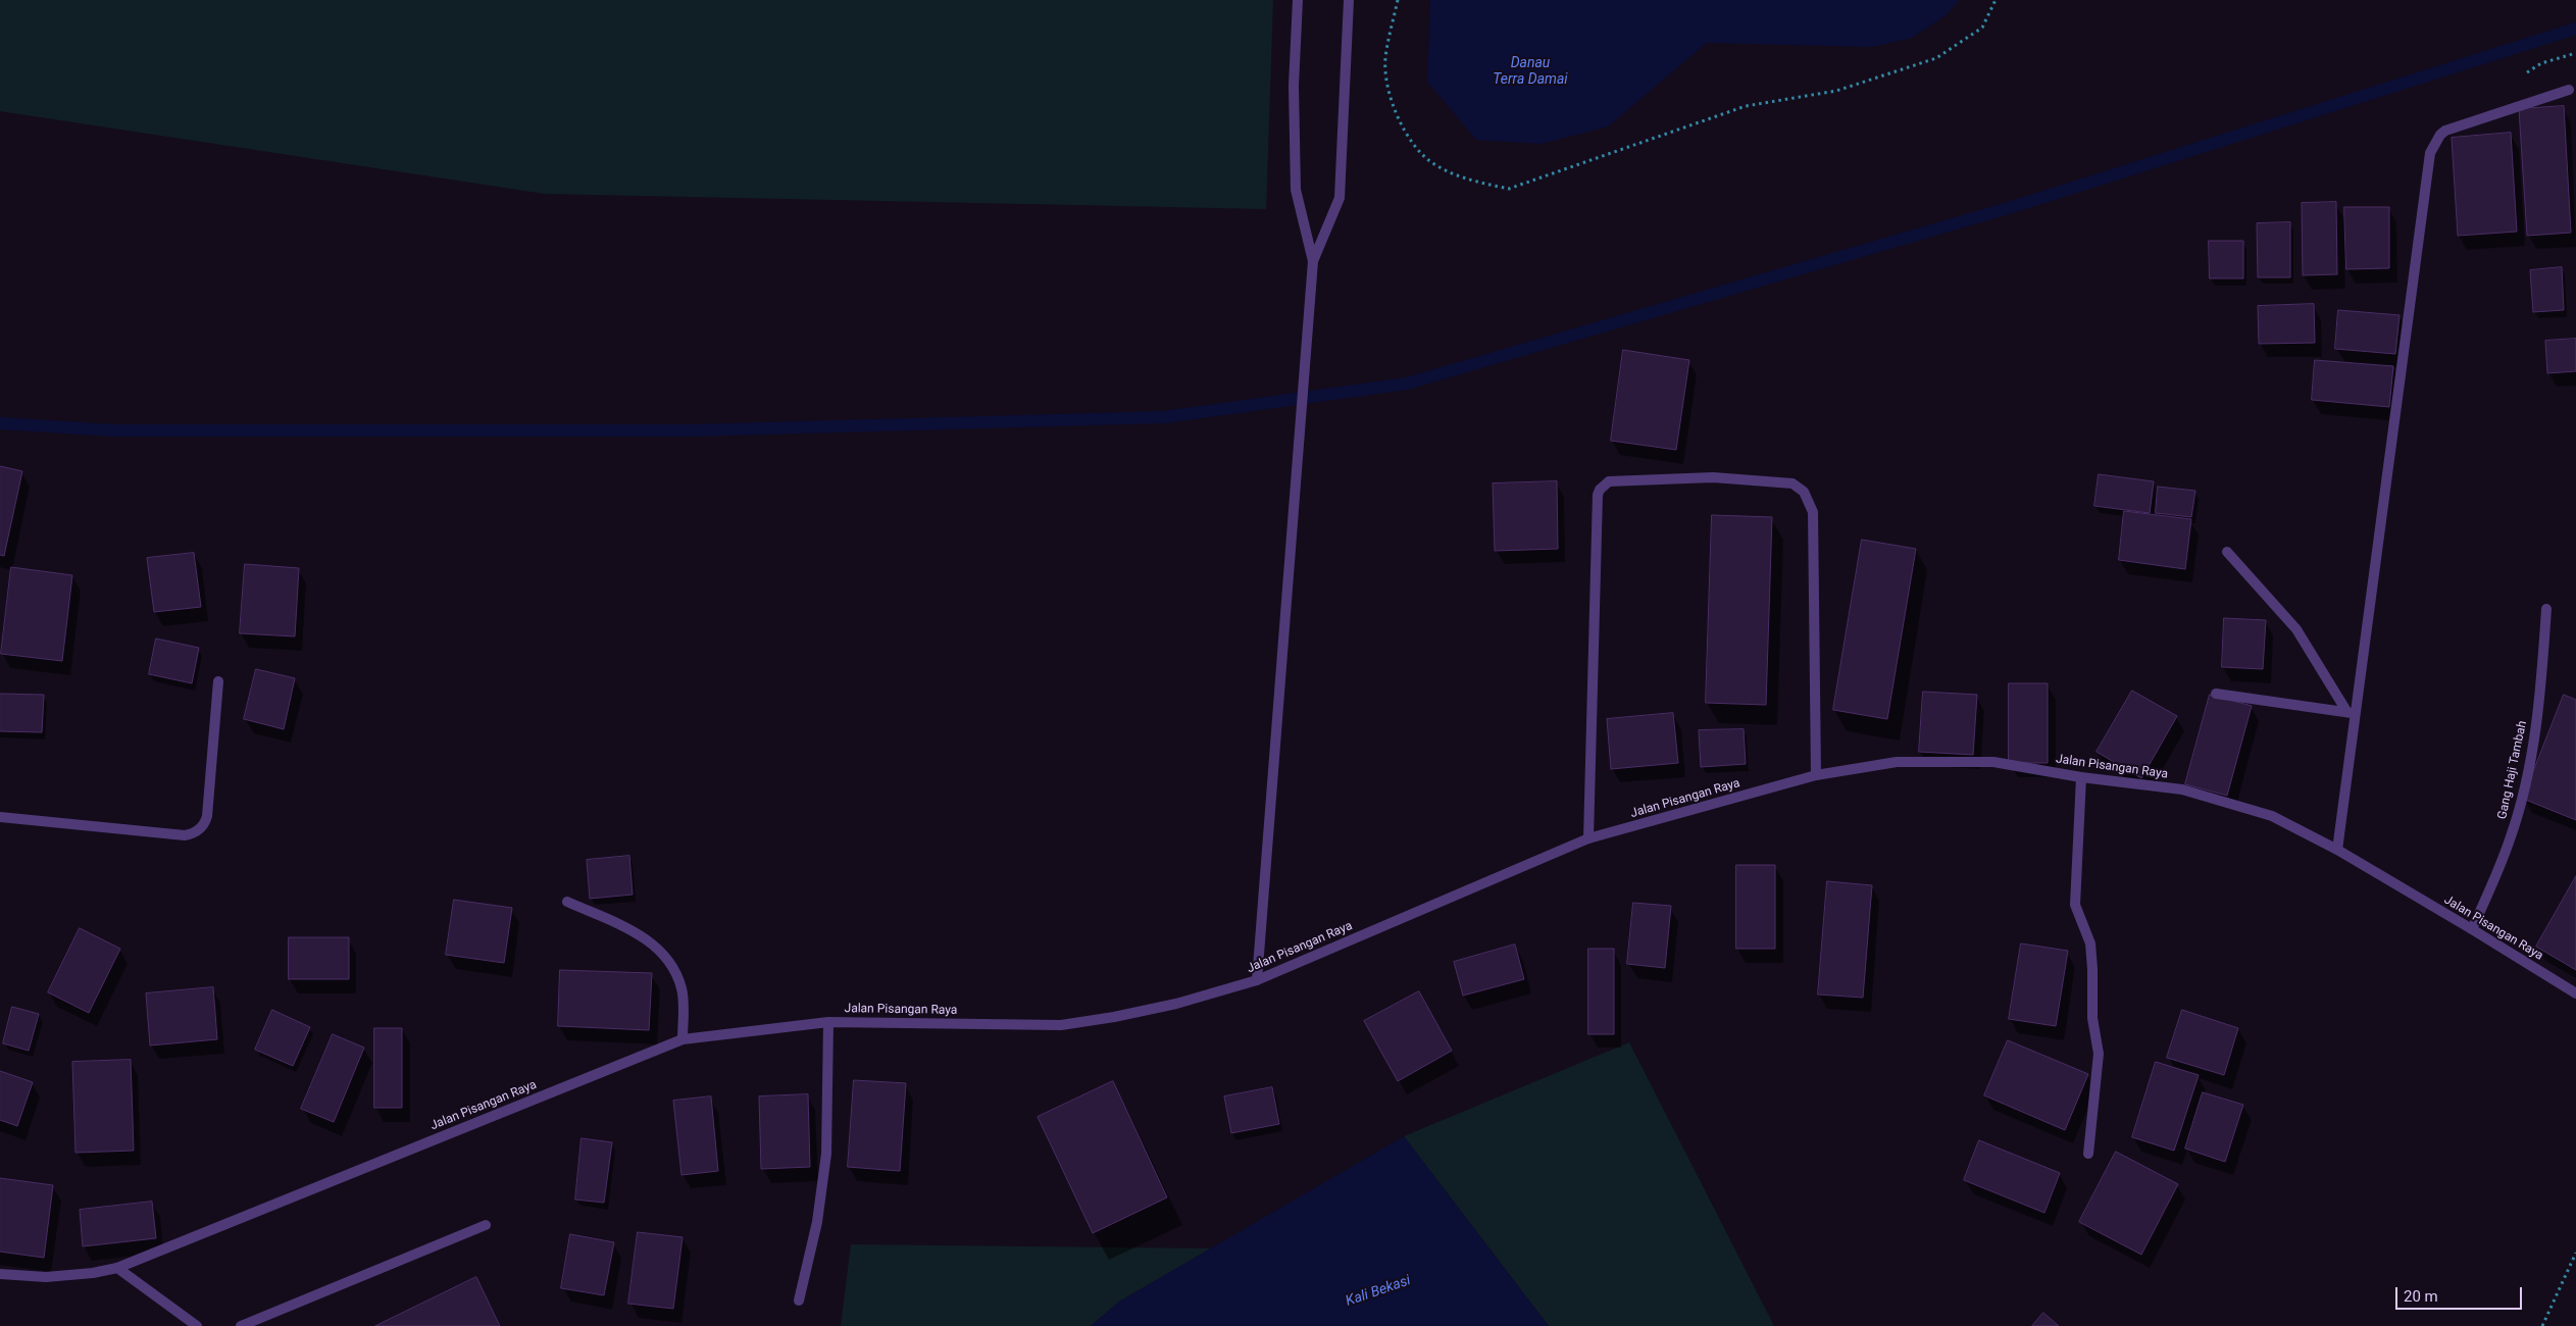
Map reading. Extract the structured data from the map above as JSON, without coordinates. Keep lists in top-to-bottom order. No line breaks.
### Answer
{"streets":{"street":["Jalan Pisangan Raya","Gang Haji Tambah"]},"crossings":[["Jalan Pisangan Raya","Gang Haji Tambah"]],"water":["Danau Terra Damai","Kali Bekasi"],"scale_bar":"20 m"}
